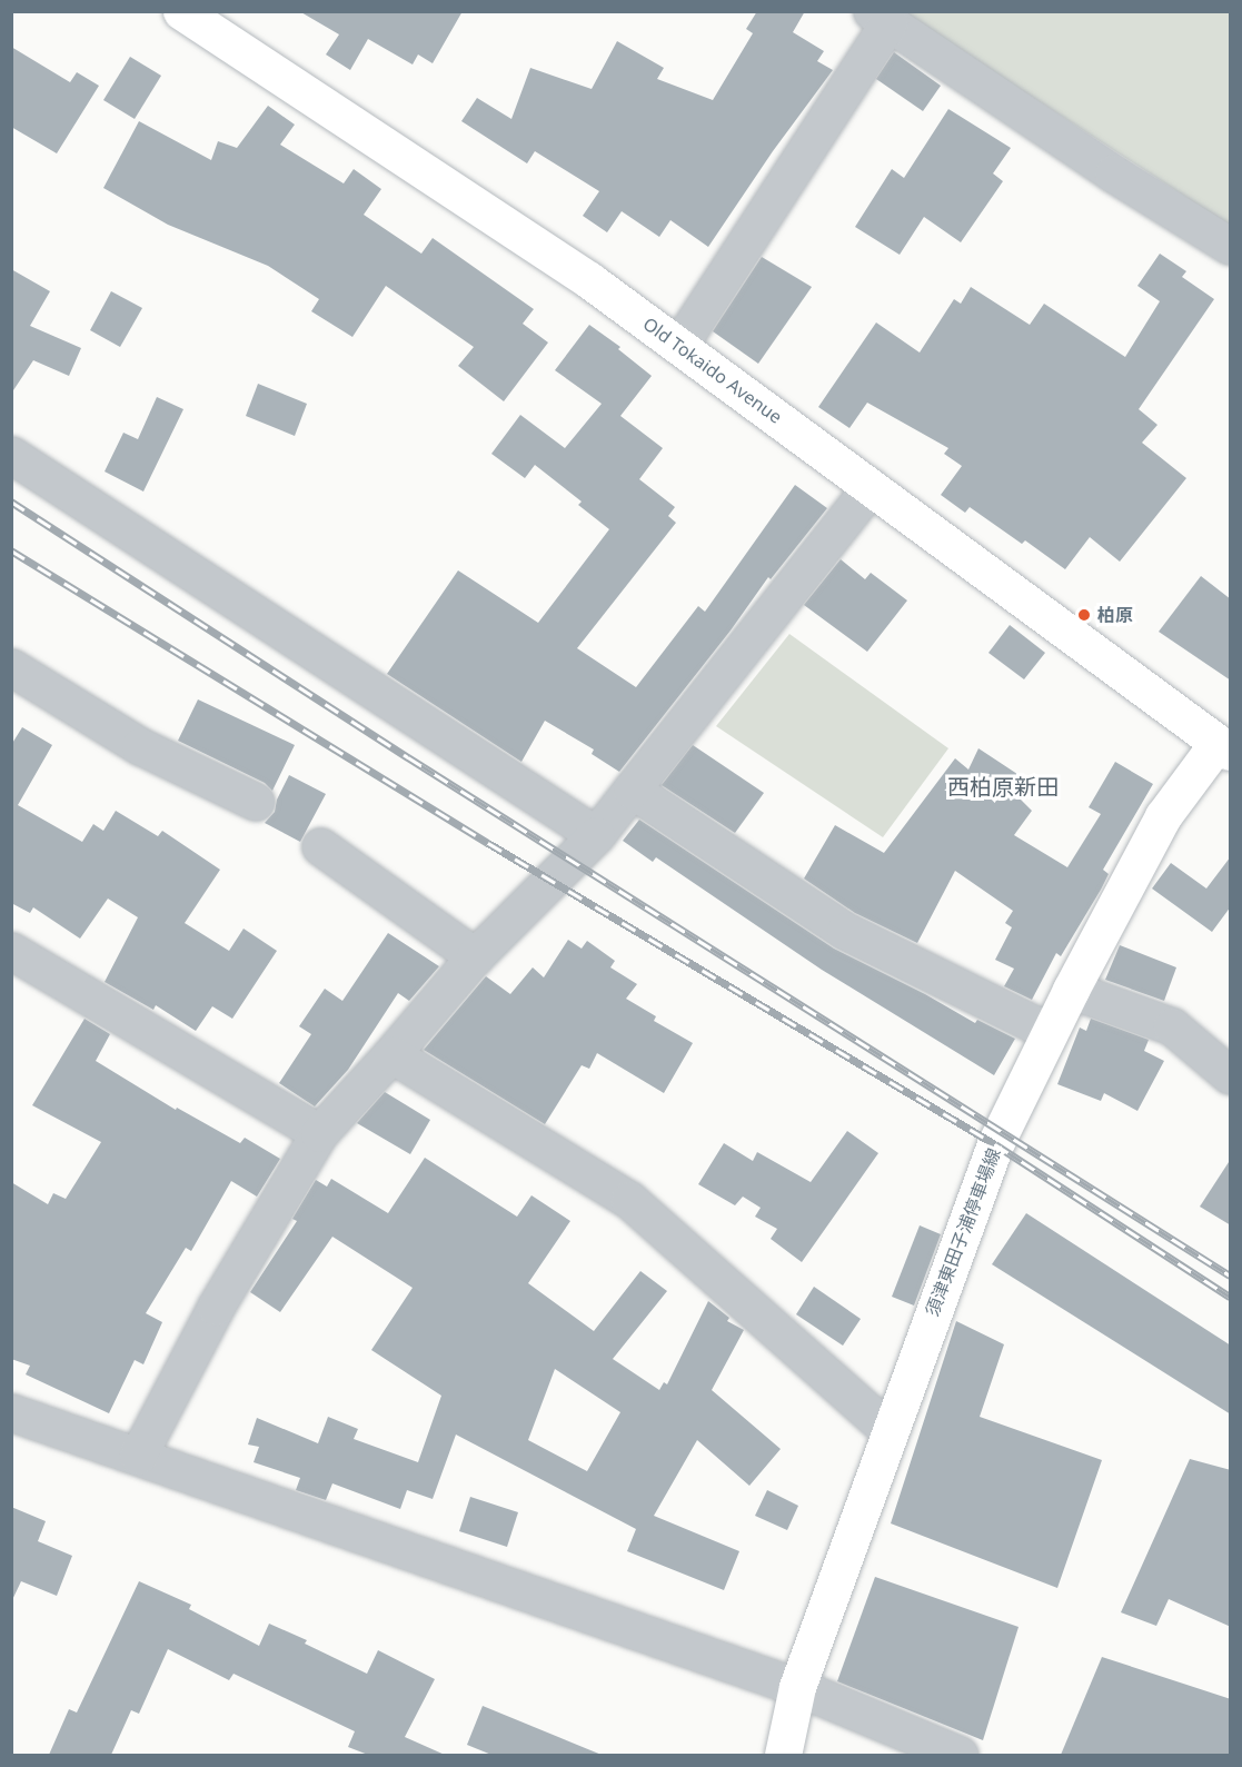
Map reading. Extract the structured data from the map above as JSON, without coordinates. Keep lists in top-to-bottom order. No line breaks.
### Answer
{"streets":{"main road":["Old Tokaido Avenue","須津東田子浦停車場線"]},"crossings":[["Old Tokaido Avenue","須津東田子浦停車場線"]],"districts":["西柏原新田"],"places":["柏原"]}
